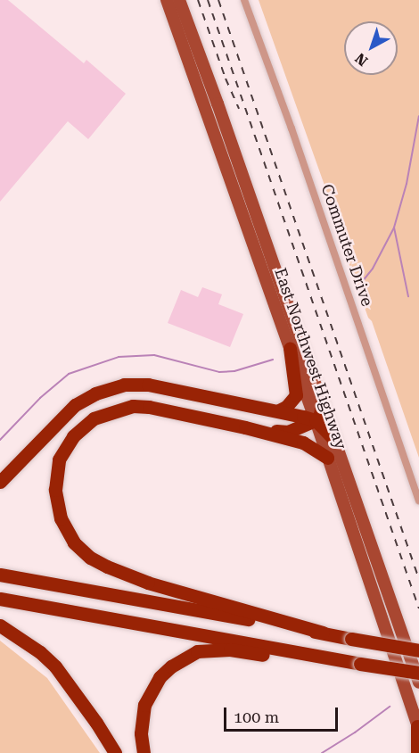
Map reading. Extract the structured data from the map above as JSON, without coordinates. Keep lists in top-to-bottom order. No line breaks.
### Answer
{"streets":{"main road":["East Northwest Highway"],"street":["Commuter Drive"]},"scale_bar":"100 m","north":"bottom left"}
